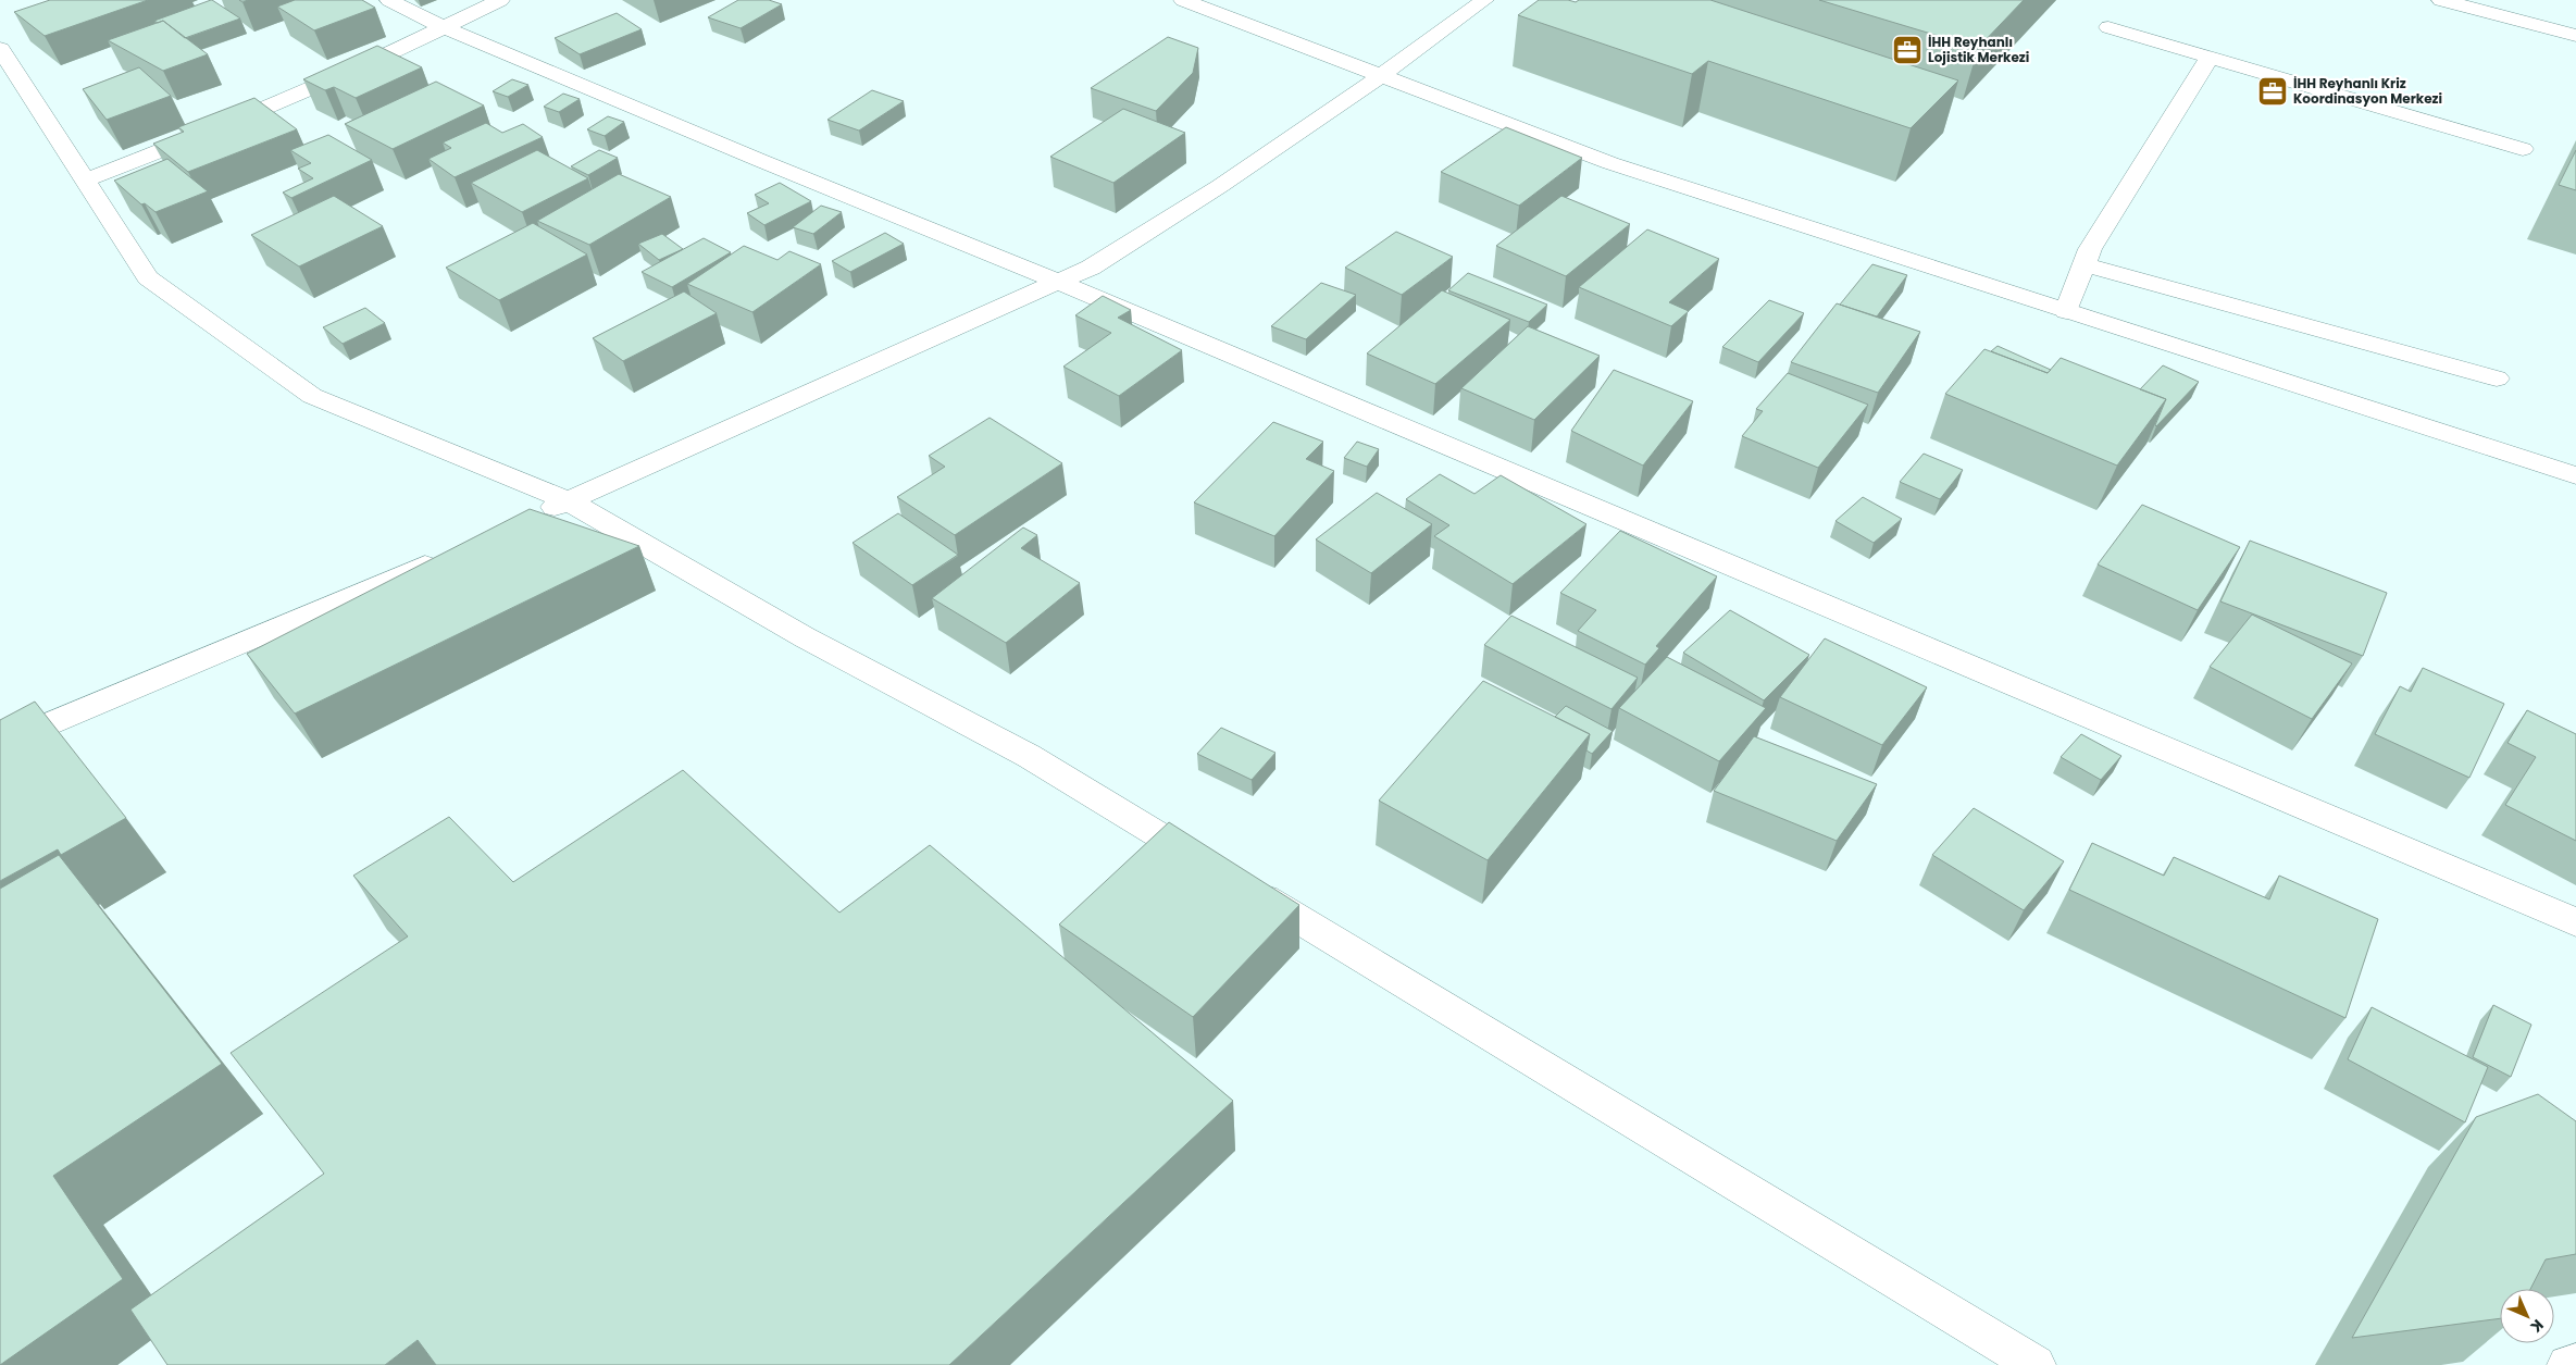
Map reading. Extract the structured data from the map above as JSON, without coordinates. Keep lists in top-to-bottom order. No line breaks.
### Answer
{"places":{"office":["İHH Reyhanlı Lojistik Merkezi","İHH Reyhanlı Kriz Koordinasyon Merkezi"]},"north":"bottom right"}
